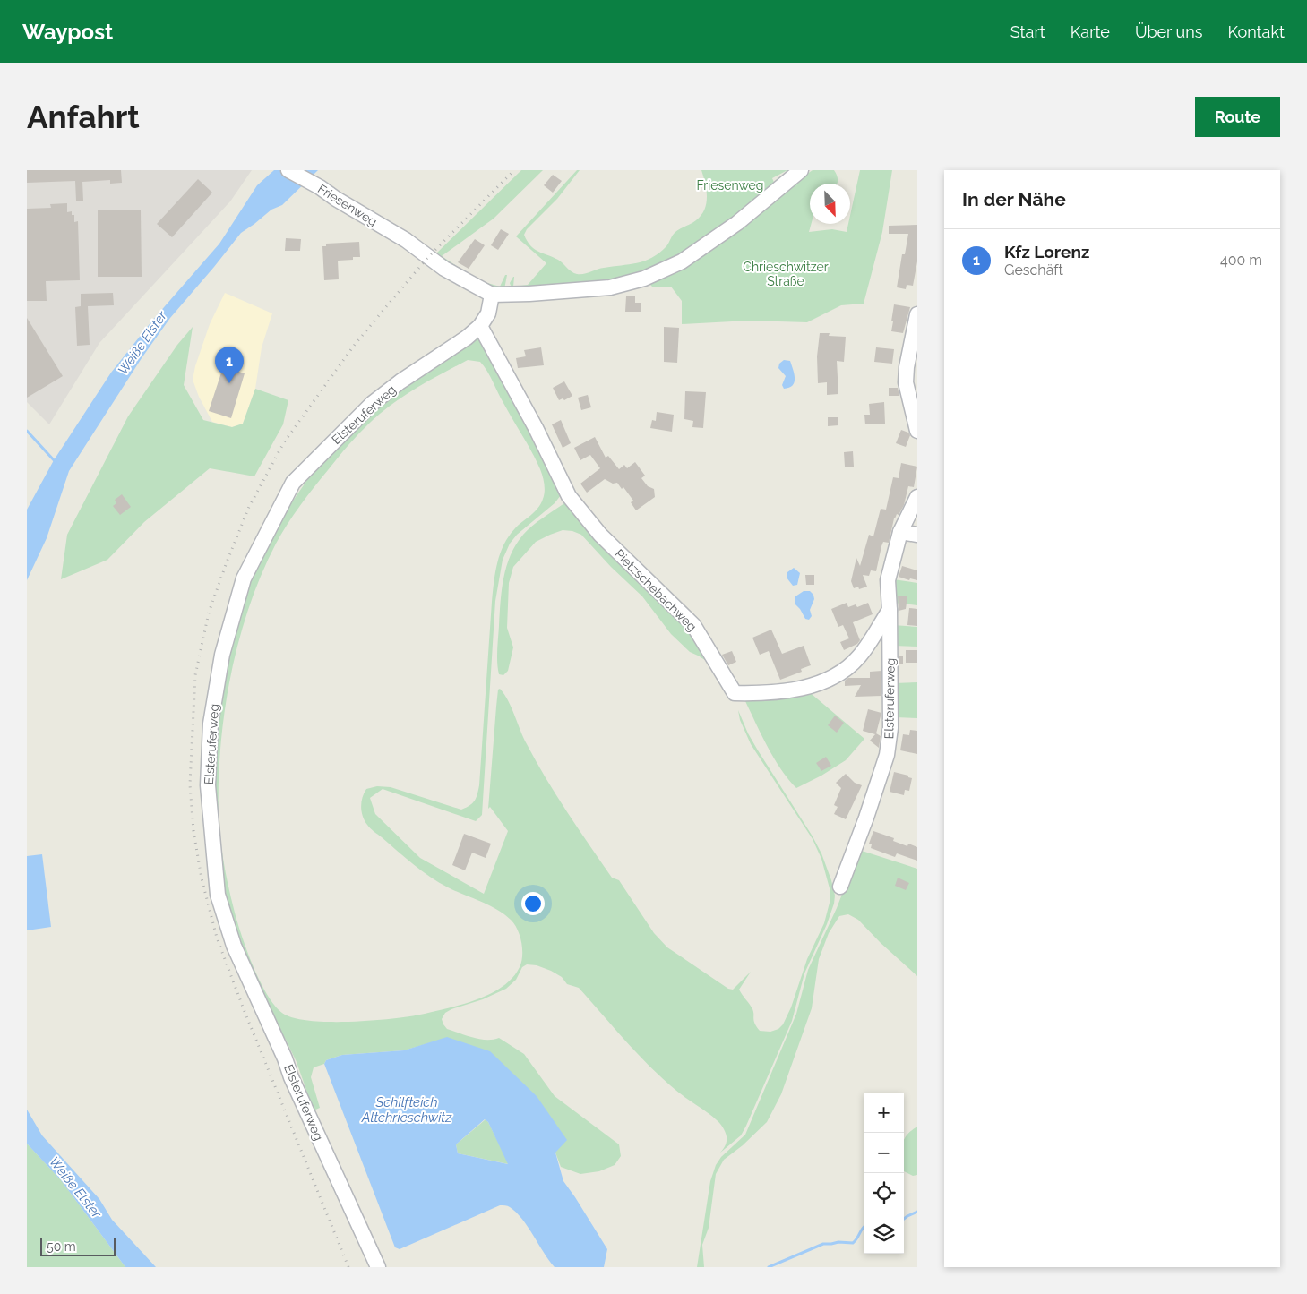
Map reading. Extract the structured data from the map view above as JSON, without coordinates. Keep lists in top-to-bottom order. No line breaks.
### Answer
{"streets":{"street":["Friesenweg","Elsteruferweg","Pietzschebachweg"]},"crossings":[["Friesenweg","Elsteruferweg"],["Elsteruferweg","Pietzschebachweg"]],"water":["Weiße Elster","Schilfteich Altchrieschwitz"],"parks":["Friesenweg","Chrieschwitzer Straße"],"scale_bar":"50 m","north":"bottom right","page":{"header":"Waypost","nav":["Start","Karte","Über uns","Kontakt"],"buttons":"Route","title":"Anfahrt","heading":"In der Nähe","list":[{"mark":"1","name":"Kfz Lorenz","note":"Geschäft","value":"400 m"}],"pins":"1","map_buttons":["+","−"],"scale":"50 m"}}
